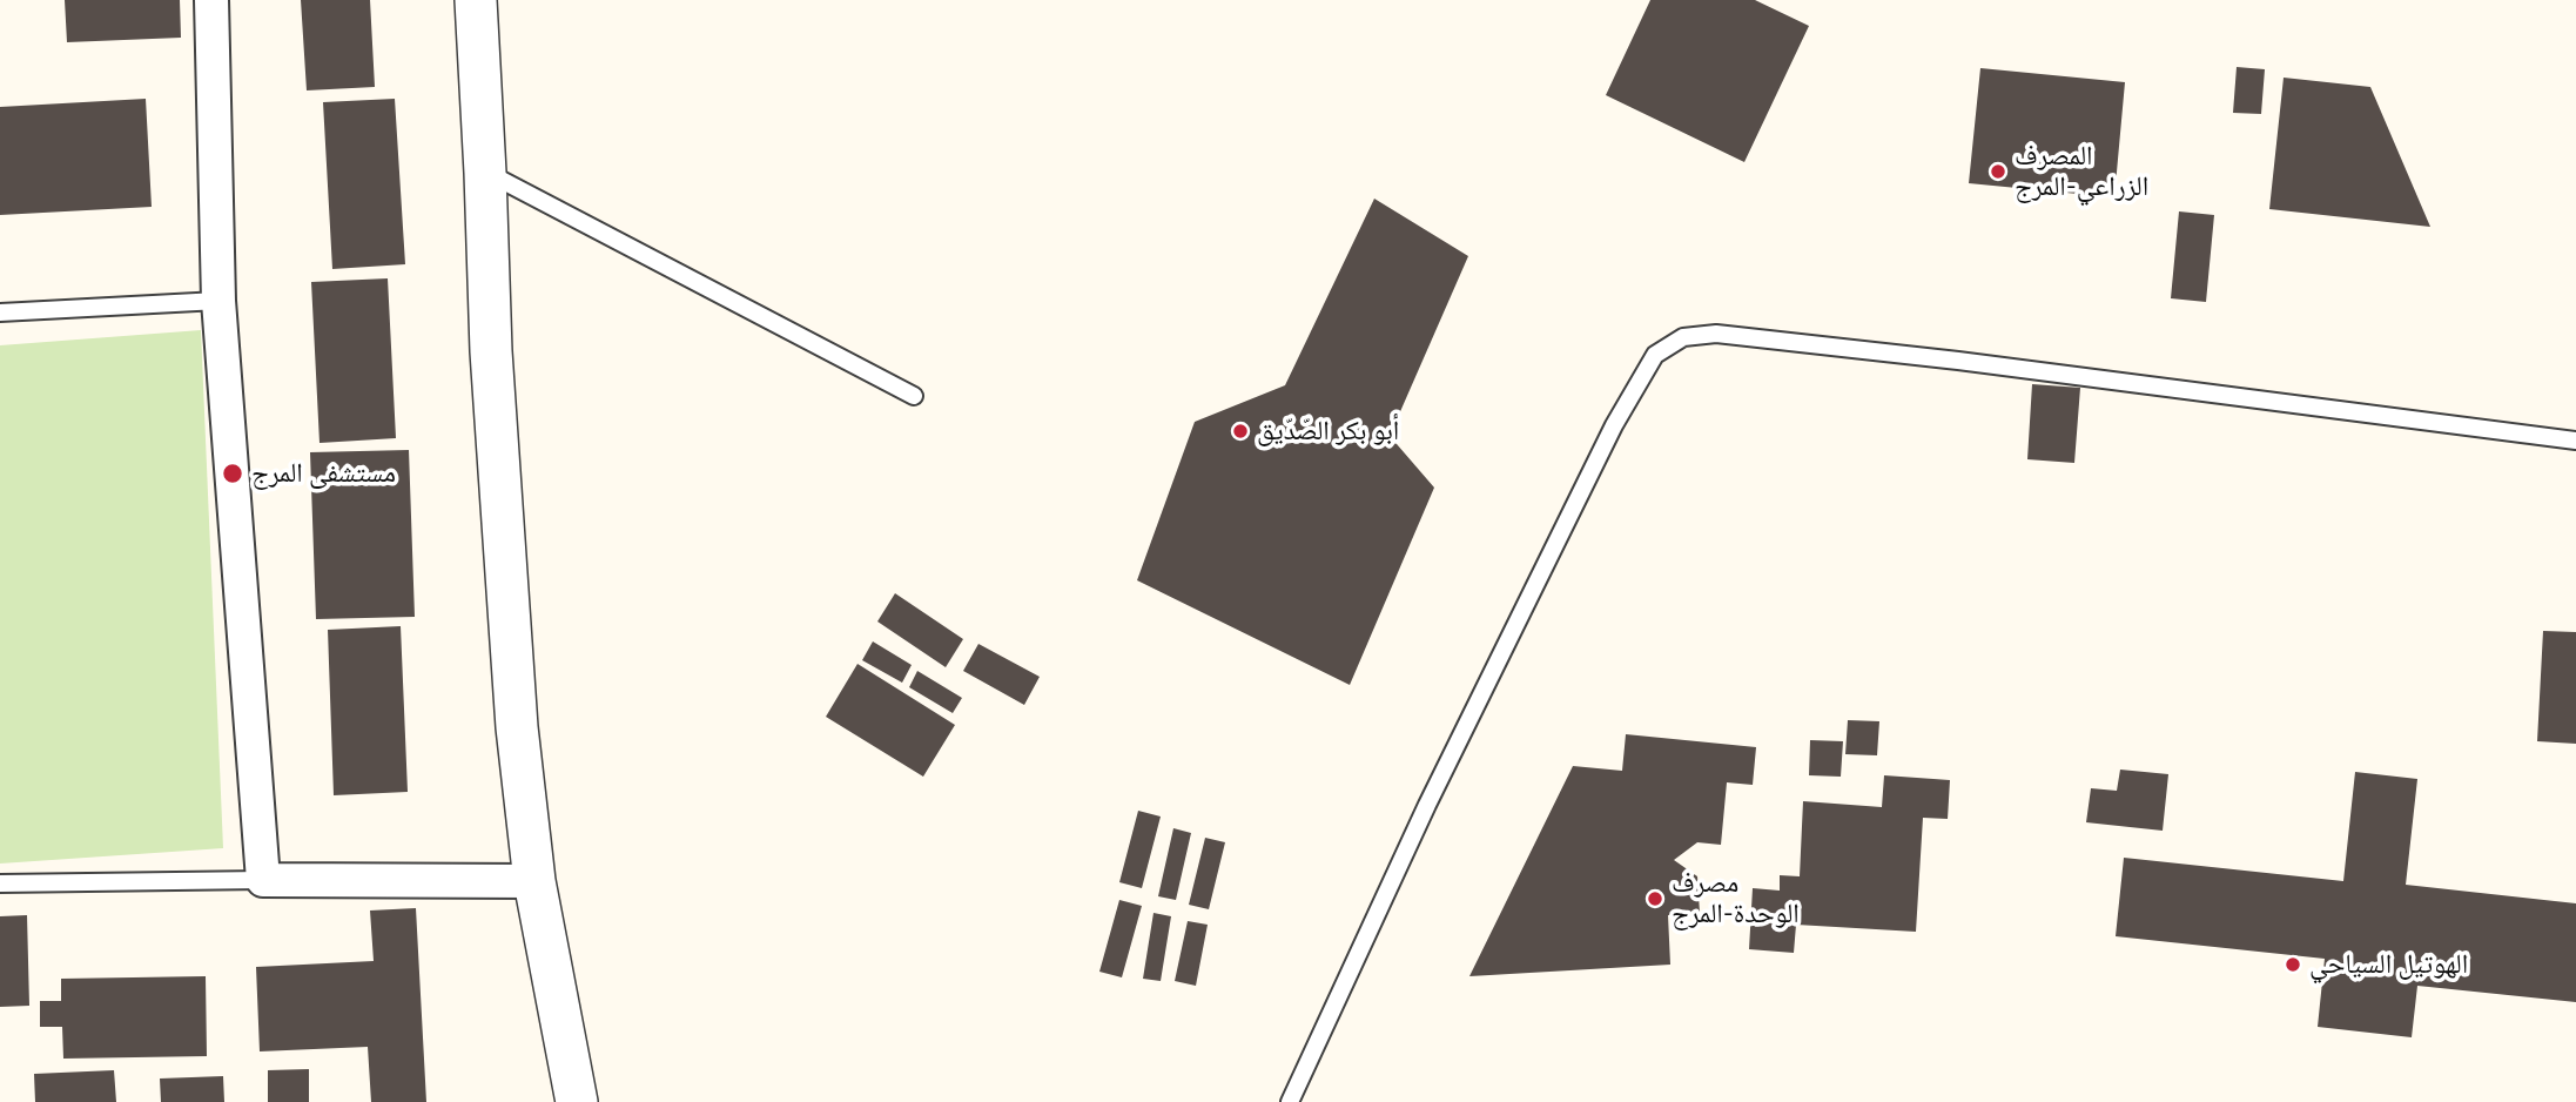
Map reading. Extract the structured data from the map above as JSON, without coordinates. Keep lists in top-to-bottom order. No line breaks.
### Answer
{"places":["المصرف الزراعي-المرج","أبو بكر الصّدّيق","مستشفى المرج","مصرف الوحدة-المرج","الهوتيل السياحي"]}
